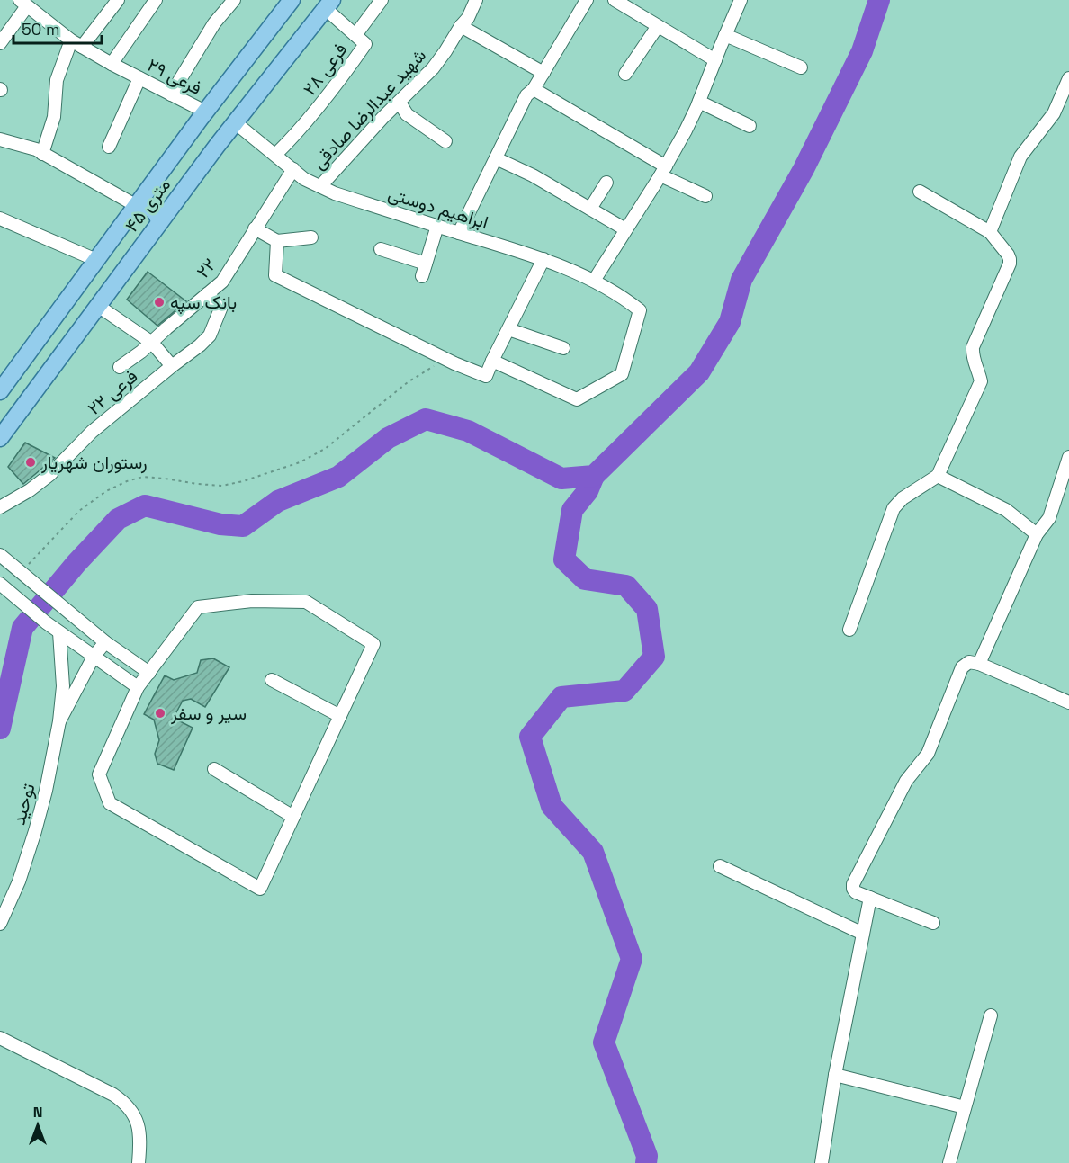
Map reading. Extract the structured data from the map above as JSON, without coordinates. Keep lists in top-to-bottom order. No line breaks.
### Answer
{"streets":{"main road":["۴۵ متری"],"street":["فرعی ۲۸","فرعی ۲۹","شهید عبدالرضا صادقی","ابراهیم دوستی","۲۲","فرعی ۲۲","توحید"]},"crossings":[["فرعی ۲۸","۴۵ متری"],["فرعی ۲۸","ابراهیم دوستی"],["فرعی ۲۹","۴۵ متری"],["شهید عبدالرضا صادقی","ابراهیم دوستی"],["۴۵ متری","ابراهیم دوستی"],["ابراهیم دوستی","۲۲"],["۲۲","فرعی ۲۲"]],"places":["بانک سپه","رستوران شهریار","سیر و سفر"],"scale_bar":"50 m","north":"top"}
